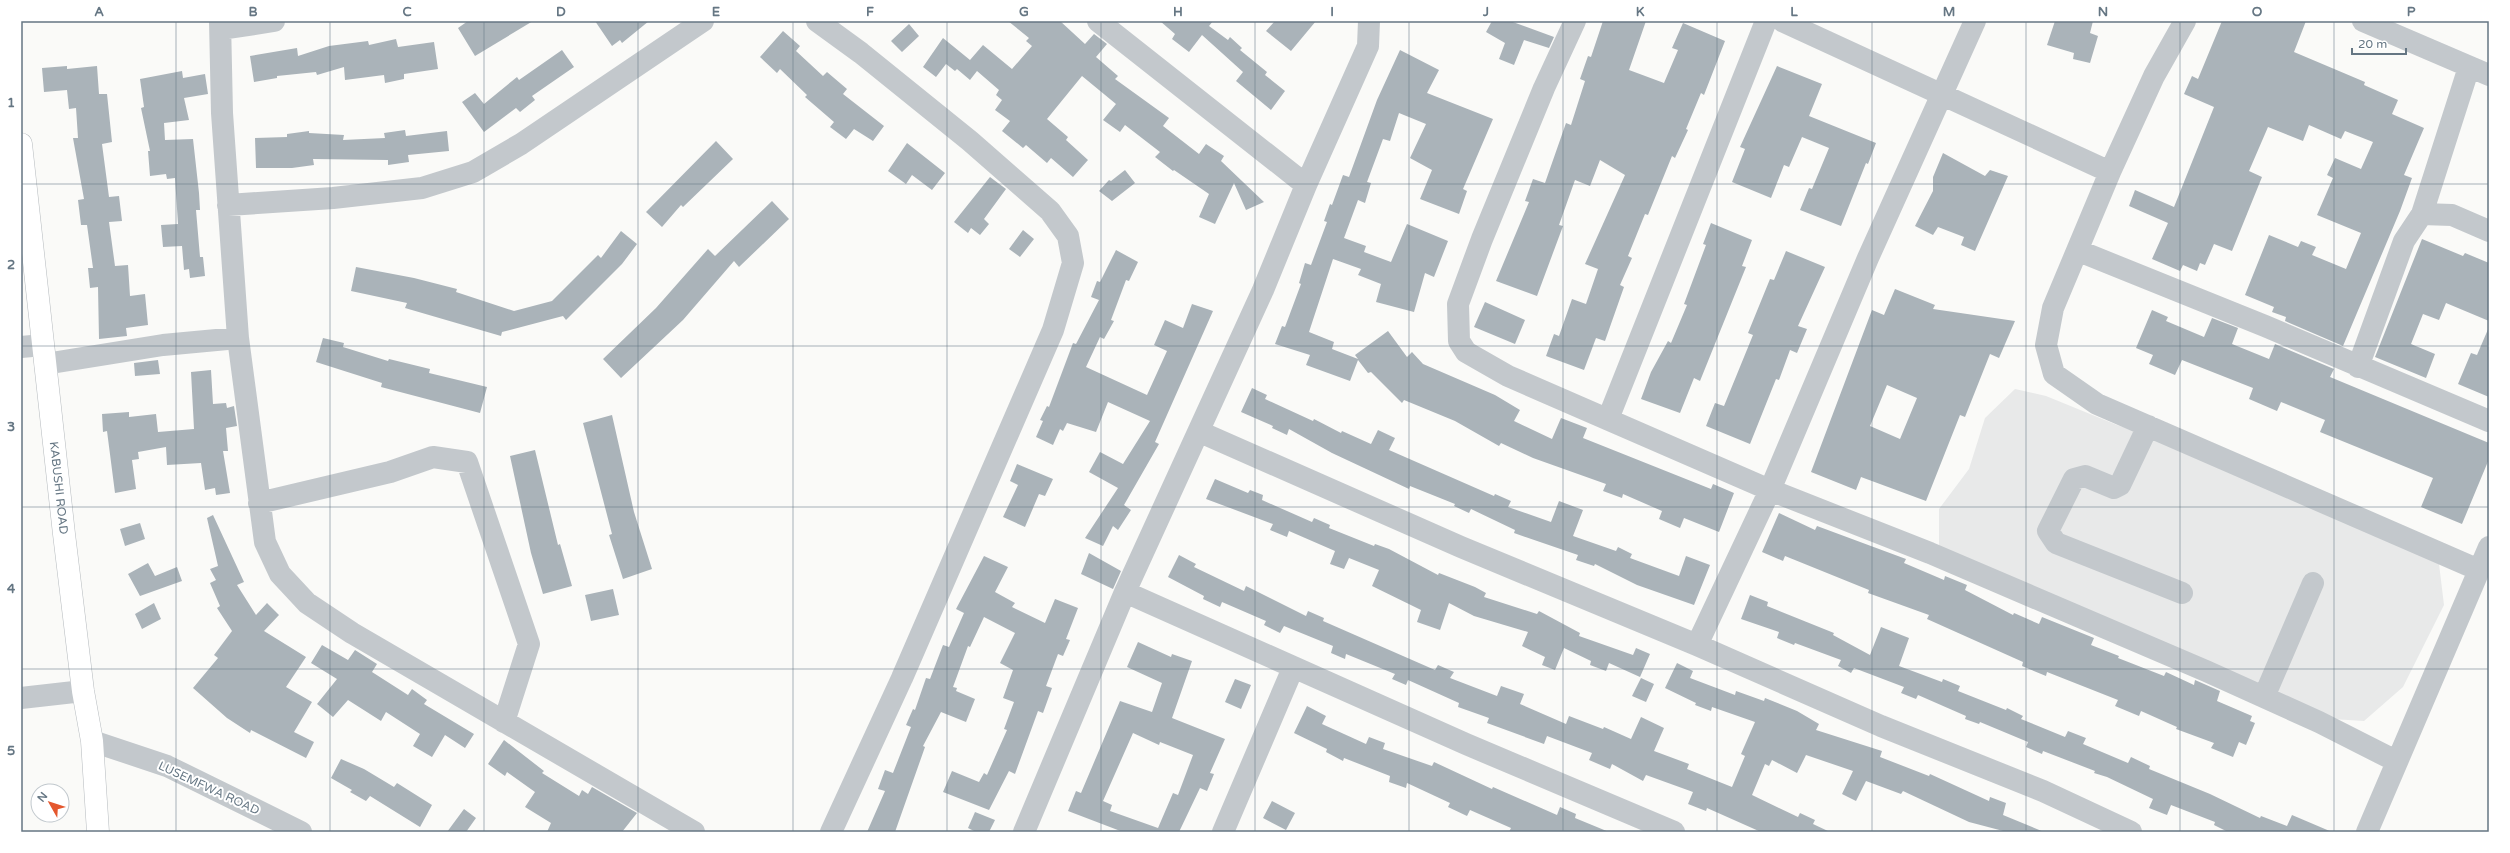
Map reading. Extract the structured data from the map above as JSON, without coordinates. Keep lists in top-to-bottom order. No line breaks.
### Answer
{"streets":{"main road":["KABUSHI ROAD"],"street":["LUSEMFWA ROAD"]},"crossings":[["KABUSHI ROAD","LUSEMFWA ROAD"]],"scale_bar":"20 m","north":"top left","grid":{"columns":["A","B","C","D","E","F","G","H","I","J","K","L","M","N","O","P"],"rows":["1","2","3","4","5"]}}
